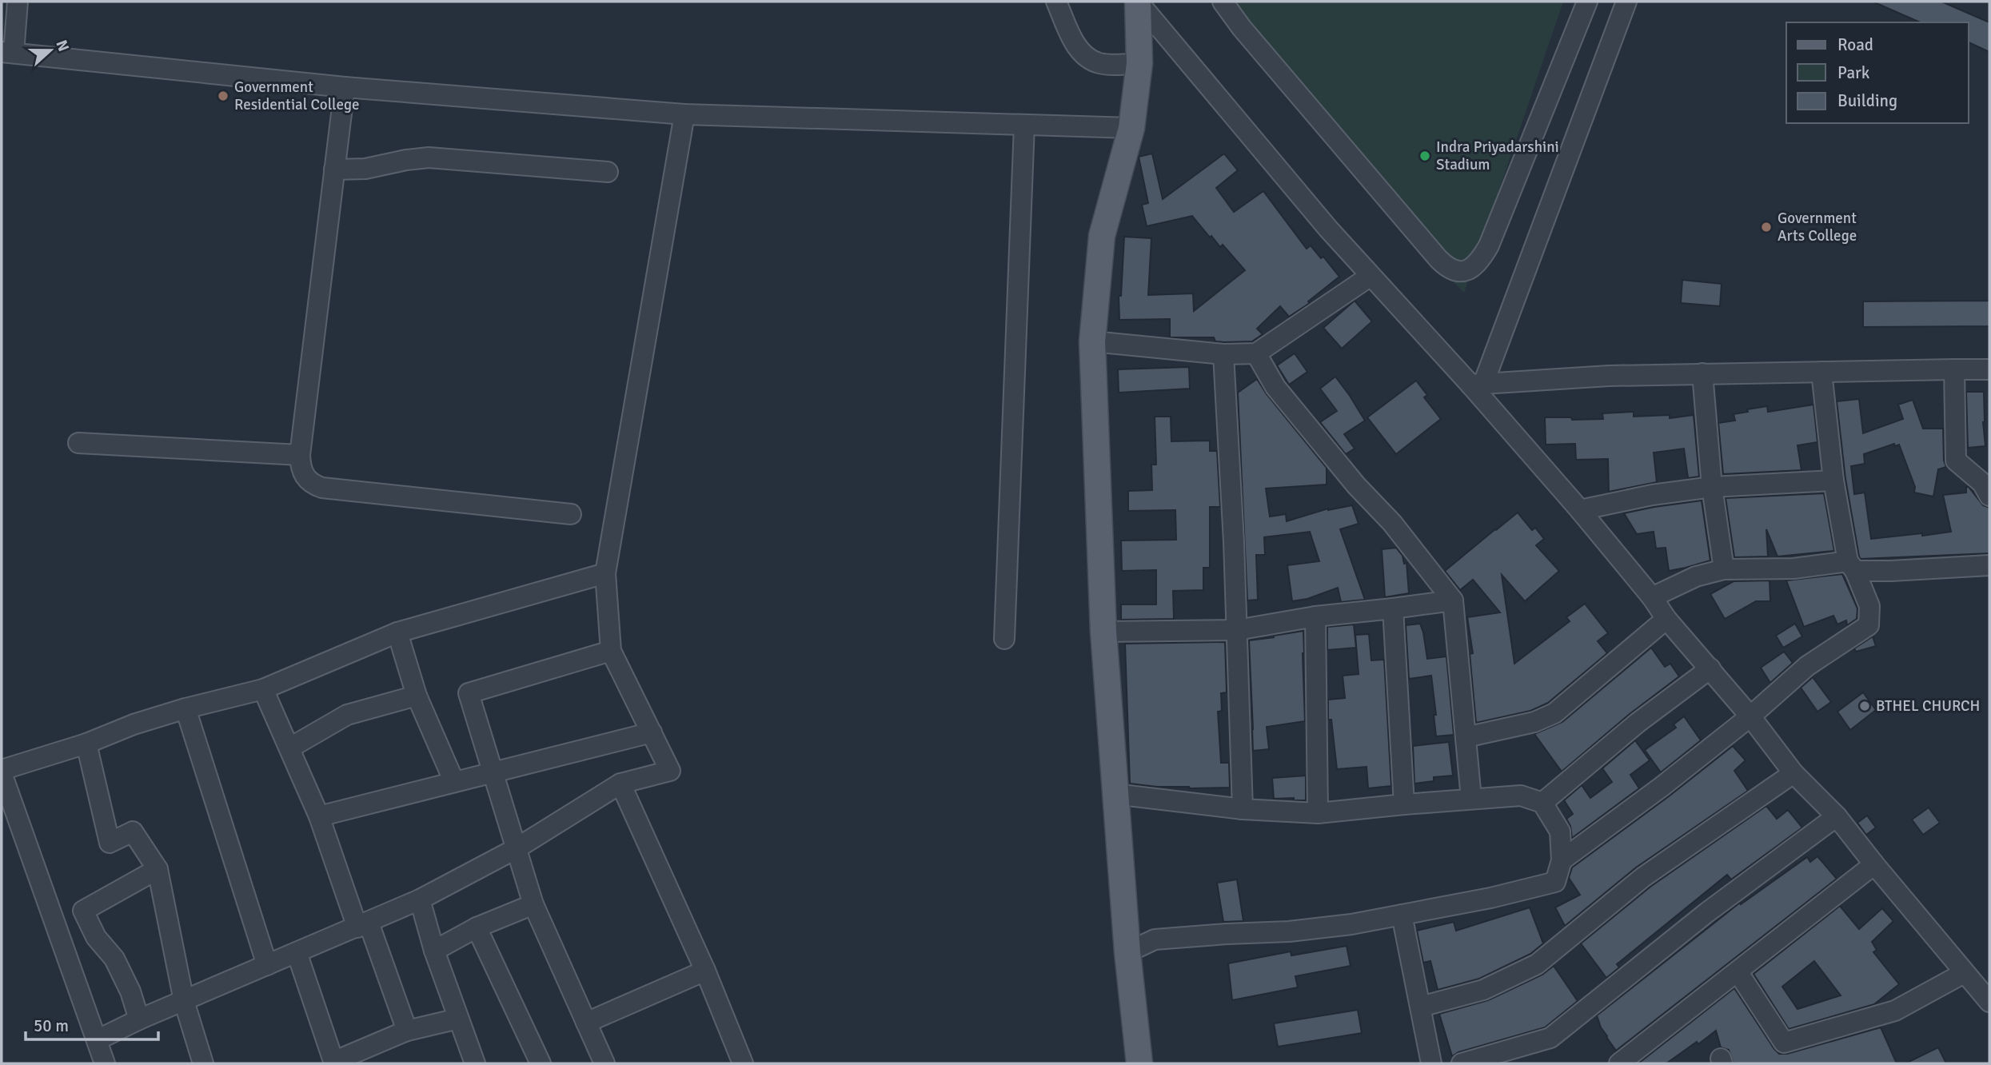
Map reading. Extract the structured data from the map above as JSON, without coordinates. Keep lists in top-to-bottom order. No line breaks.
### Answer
{"places":["Government Residential College","Indra Priyadarshini Stadium","Government Arts College","BTHEL CHURCH"],"legend":["Road","Park","Building"],"scale_bar":"50 m","north":"right"}
